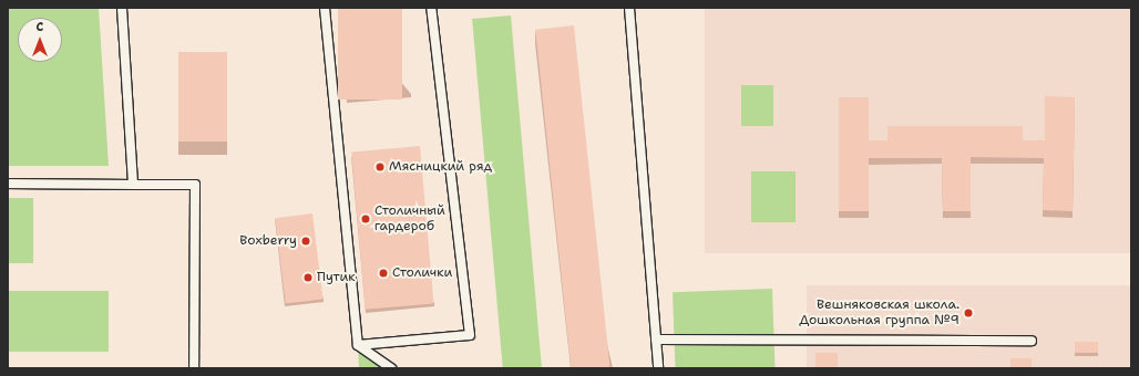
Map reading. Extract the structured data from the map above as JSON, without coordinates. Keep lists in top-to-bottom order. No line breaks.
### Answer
{"places":["Мясницкий ряд","Столичный гардероб","Boxberry","Столички","Путик","Вешняковская школа. Дошкольная группа №9"],"north":"top"}
